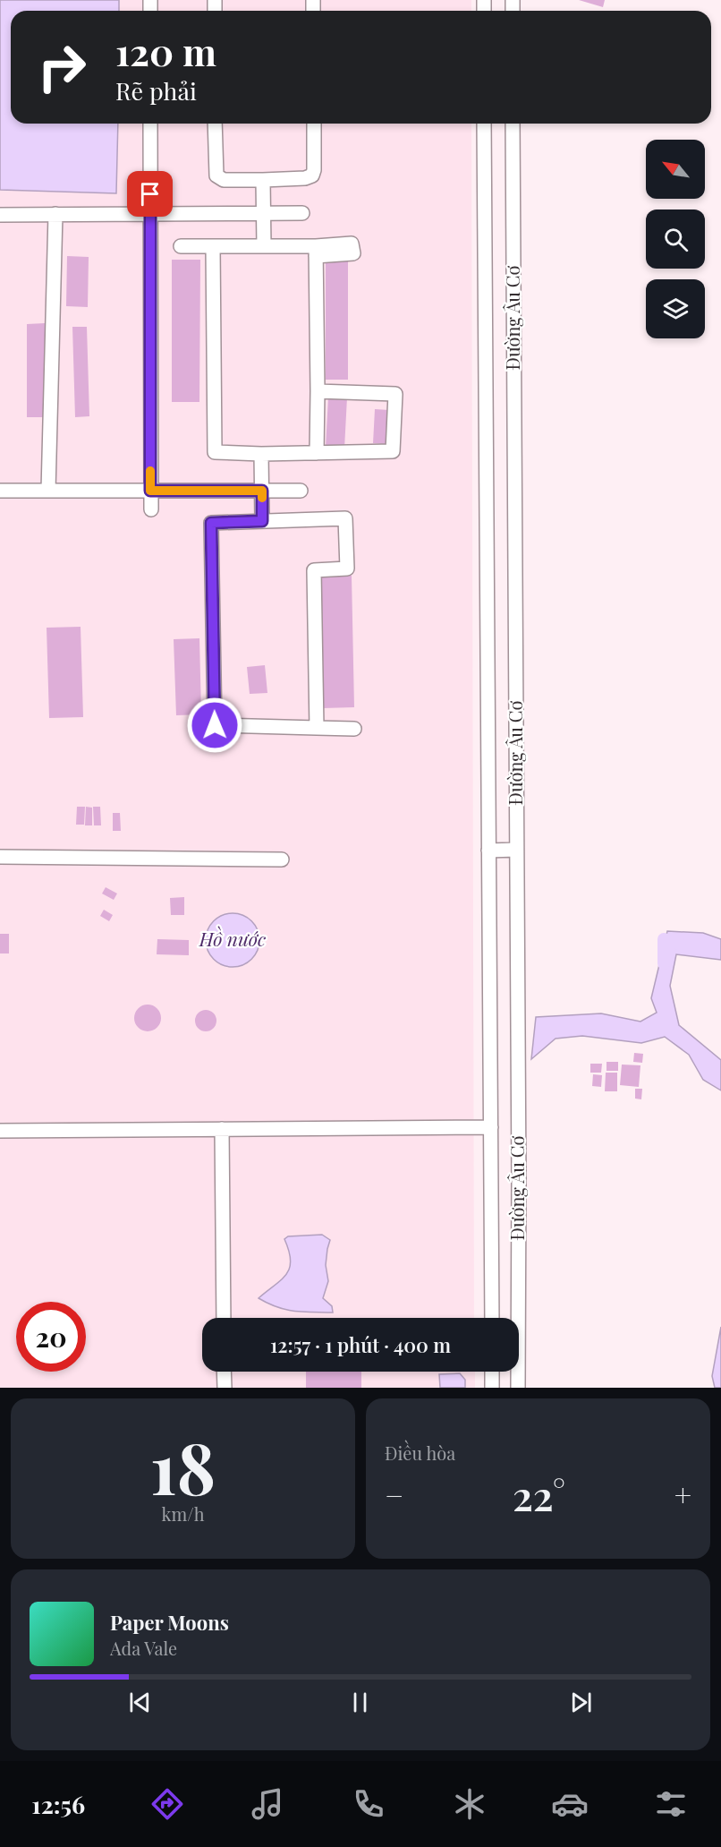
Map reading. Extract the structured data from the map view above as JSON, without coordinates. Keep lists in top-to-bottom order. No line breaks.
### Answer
{"streets":{"street":["Đường Âu Cơ"]},"water":["Hồ nước"],"north":"top left","page":{"turn":["120 m","Rẽ phải"],"limit":"20","trip":"12:57 · 1 phút · 400 m","tile":[["18","km/h"],"Điều hòa"],"heat":["−","22°","+"],"song":["Paper Moons","Ada Vale"],"tabs":"12:56"}}
